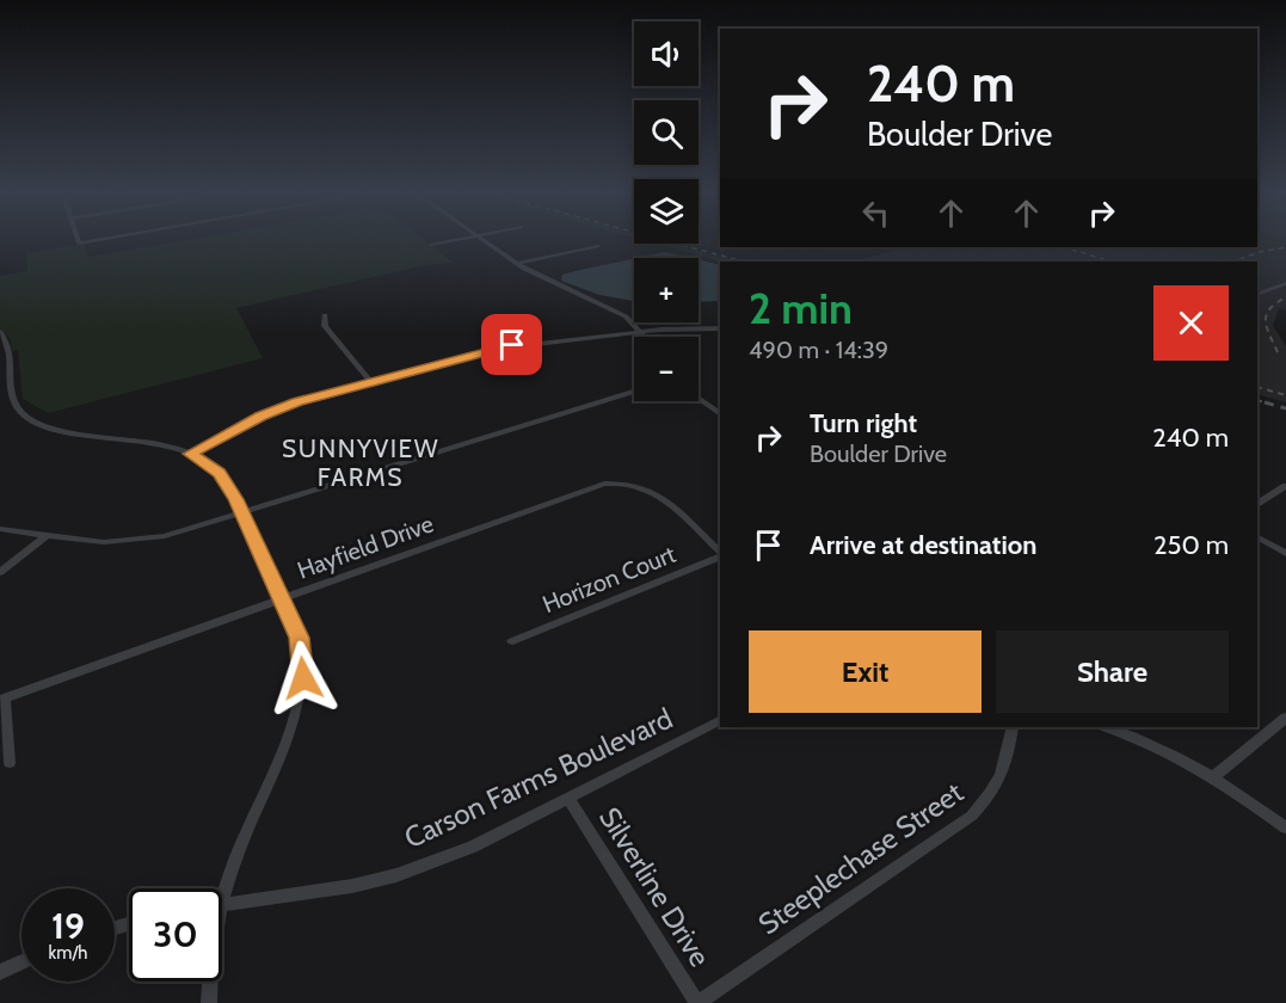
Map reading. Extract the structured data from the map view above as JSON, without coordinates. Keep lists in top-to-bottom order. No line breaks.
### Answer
{"streets":{"street":["Hayfield Drive","Horizon Court","Carson Farms Boulevard","Steeplechase Street","Silverline Drive"]},"crossings":[["Carson Farms Boulevard","Silverline Drive"],["Steeplechase Street","Silverline Drive"]],"districts":["SUNNYVIEW FARMS"],"page":{"map_buttons":["+","−"],"turn":["240 m","Boulder Drive"],"heading":["2 min","490 m · 14:39"],"list":[{"name":"Turn right","note":"Boulder Drive","value":"240 m"},{"name":"Arrive at destination","value":"250 m"}],"buttons":["Exit","Share"],"speed":"19 km/h","limit":"30"}}
